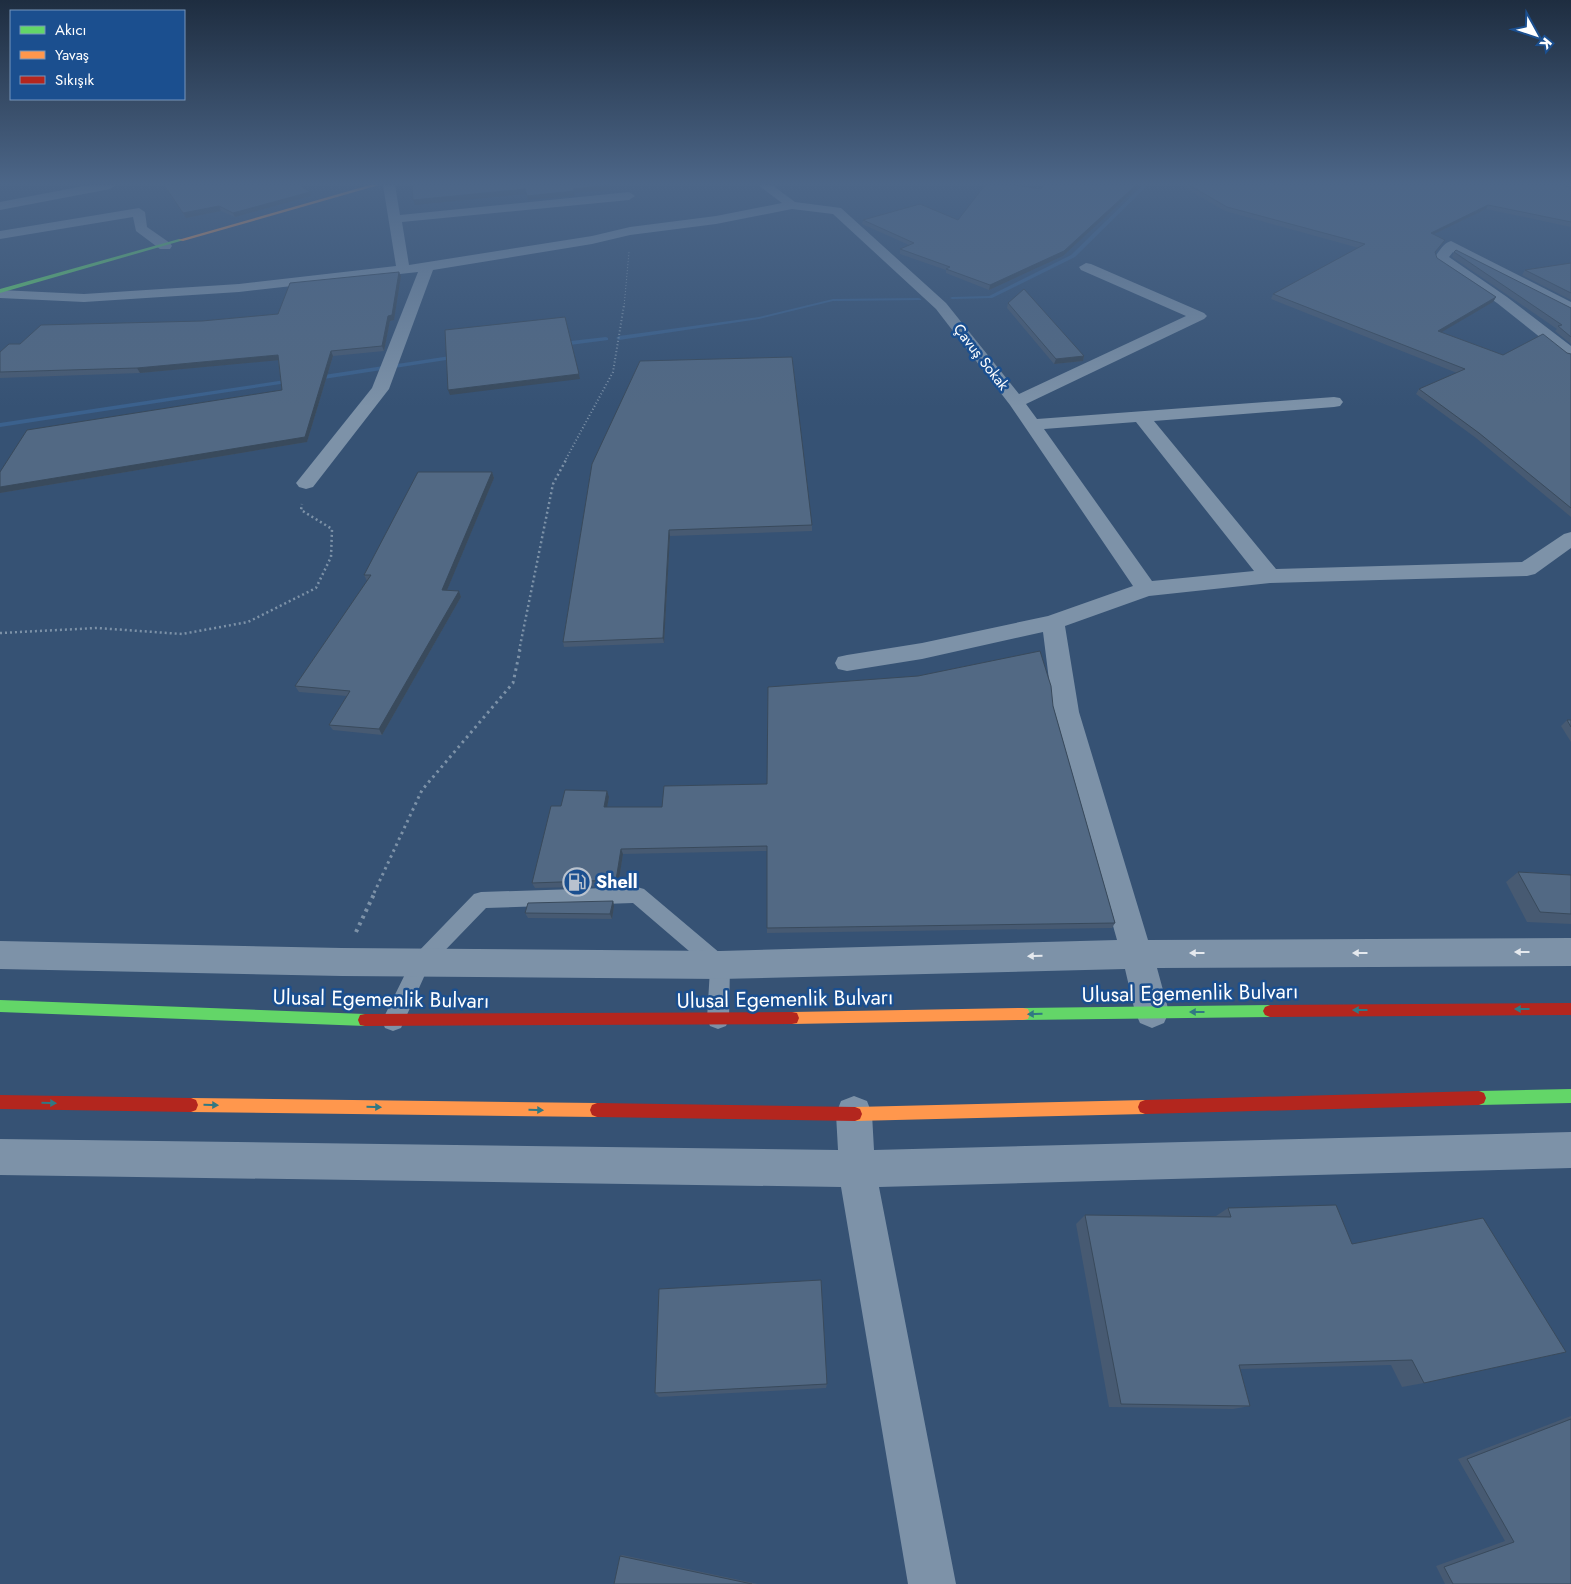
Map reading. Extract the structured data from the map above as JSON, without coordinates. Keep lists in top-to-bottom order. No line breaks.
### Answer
{"streets":{"main road":["Ulusal Egemenlik Bulvarı"],"street":["Çavuş Sokak"]},"places":{"fuel station":["Shell"]},"legend":["Akıcı","Yavaş","Sıkışık"],"north":"bottom right"}
